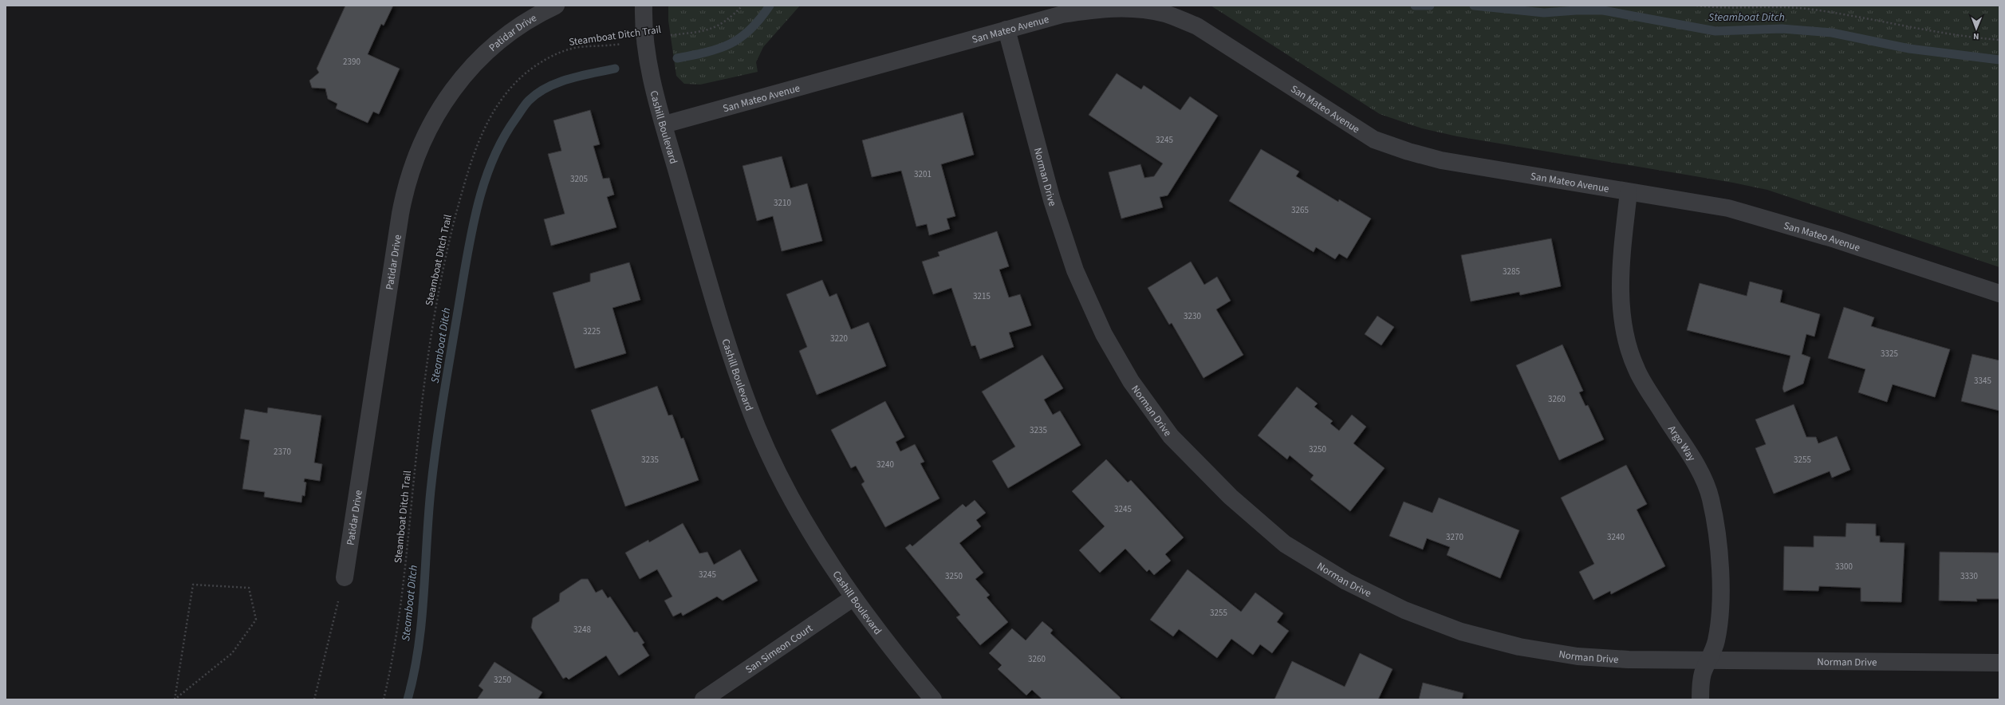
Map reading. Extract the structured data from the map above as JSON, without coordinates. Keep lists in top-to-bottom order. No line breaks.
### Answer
{"streets":{"street":["San Mateo Avenue","Patidar Drive","Cashill Boulevard","Norman Drive","Argo Way","San Simeon Court"],"path":["Steamboat Ditch Trail"]},"crossings":[["San Mateo Avenue","Cashill Boulevard"],["San Mateo Avenue","Norman Drive"],["San Mateo Avenue","Argo Way"],["Steamboat Ditch Trail","Cashill Boulevard"],["Cashill Boulevard","San Simeon Court"],["Norman Drive","Argo Way"]],"water":["Steamboat Ditch"],"house_numbers":["2390","3245","3201","3205","3210","3265","3285","3215","3230","3225","3220","3325","3345","3260","3235","3250","2370","3235","3255","3240","3245","3270","3240","3300","3245","3250","3330","3255","3248","3260","3250"],"north":"bottom"}
